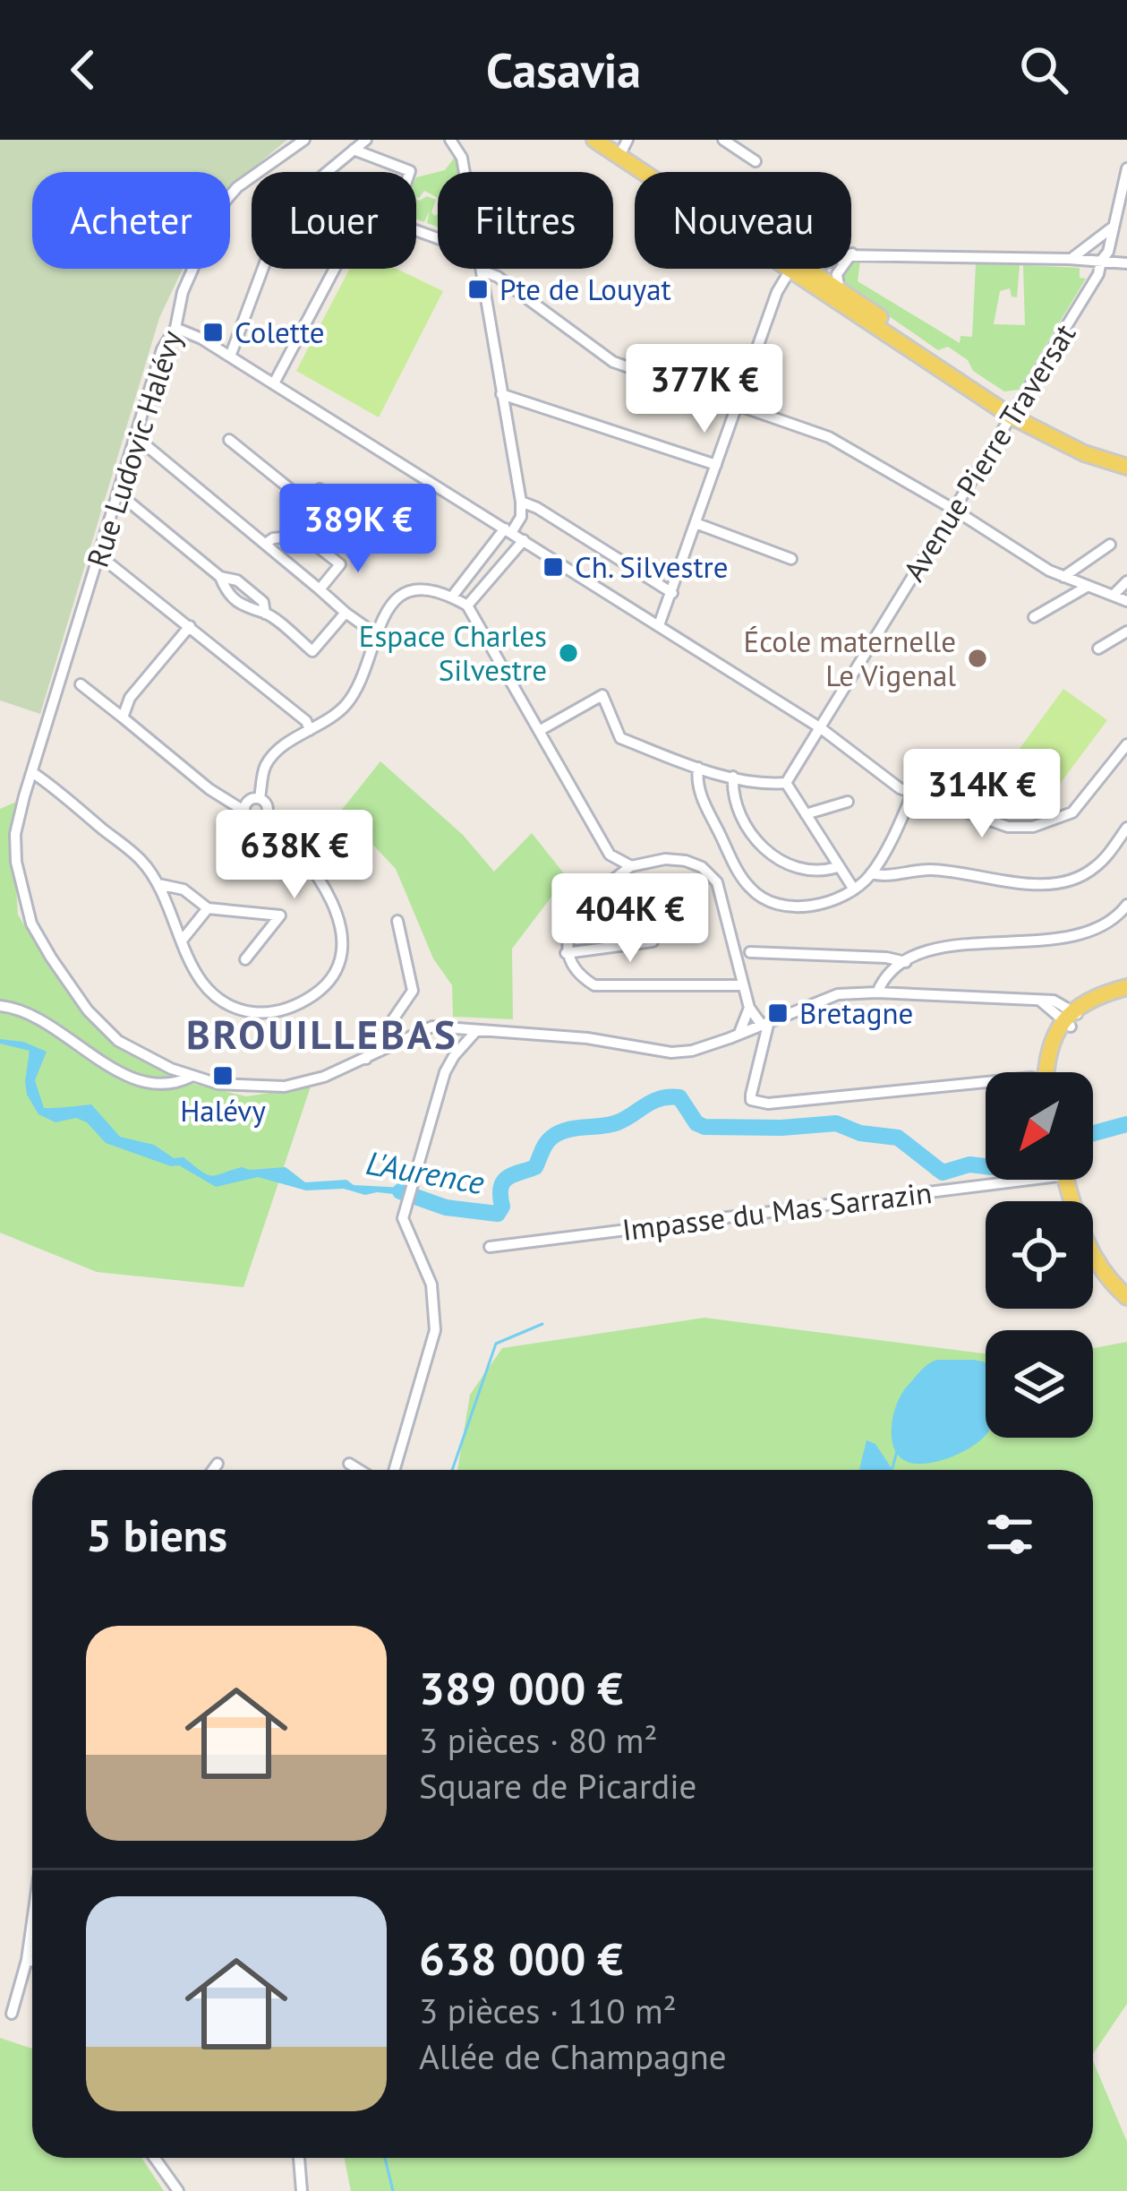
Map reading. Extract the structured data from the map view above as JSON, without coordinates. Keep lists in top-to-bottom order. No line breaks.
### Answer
{"streets":{"street":["Rue Ludovic Halévy","Avenue Pierre Traversat","Impasse du Mas Sarrazin"]},"districts":["BROUILLEBAS"],"water":["L'Aurence"],"places":{"transit":["Pte de Louyat","Colette","Ch. Silvestre","Bretagne","Halévy"],"other":["Espace Charles Silvestre","École maternelle Le Vigenal"]},"north":"bottom left","page":{"header":"Casavia","chip":["Acheter","Louer","Filtres","Nouveau"],"price":["377K €","389K €","314K €","638K €","404K €"],"heading":"5 biens","list":[{"name":"389 000 €","note":"3 pièces · 80 m² · Square de Picardie"},{"name":"638 000 €","note":"3 pièces · 110 m² · Allée de Champagne"}]}}
